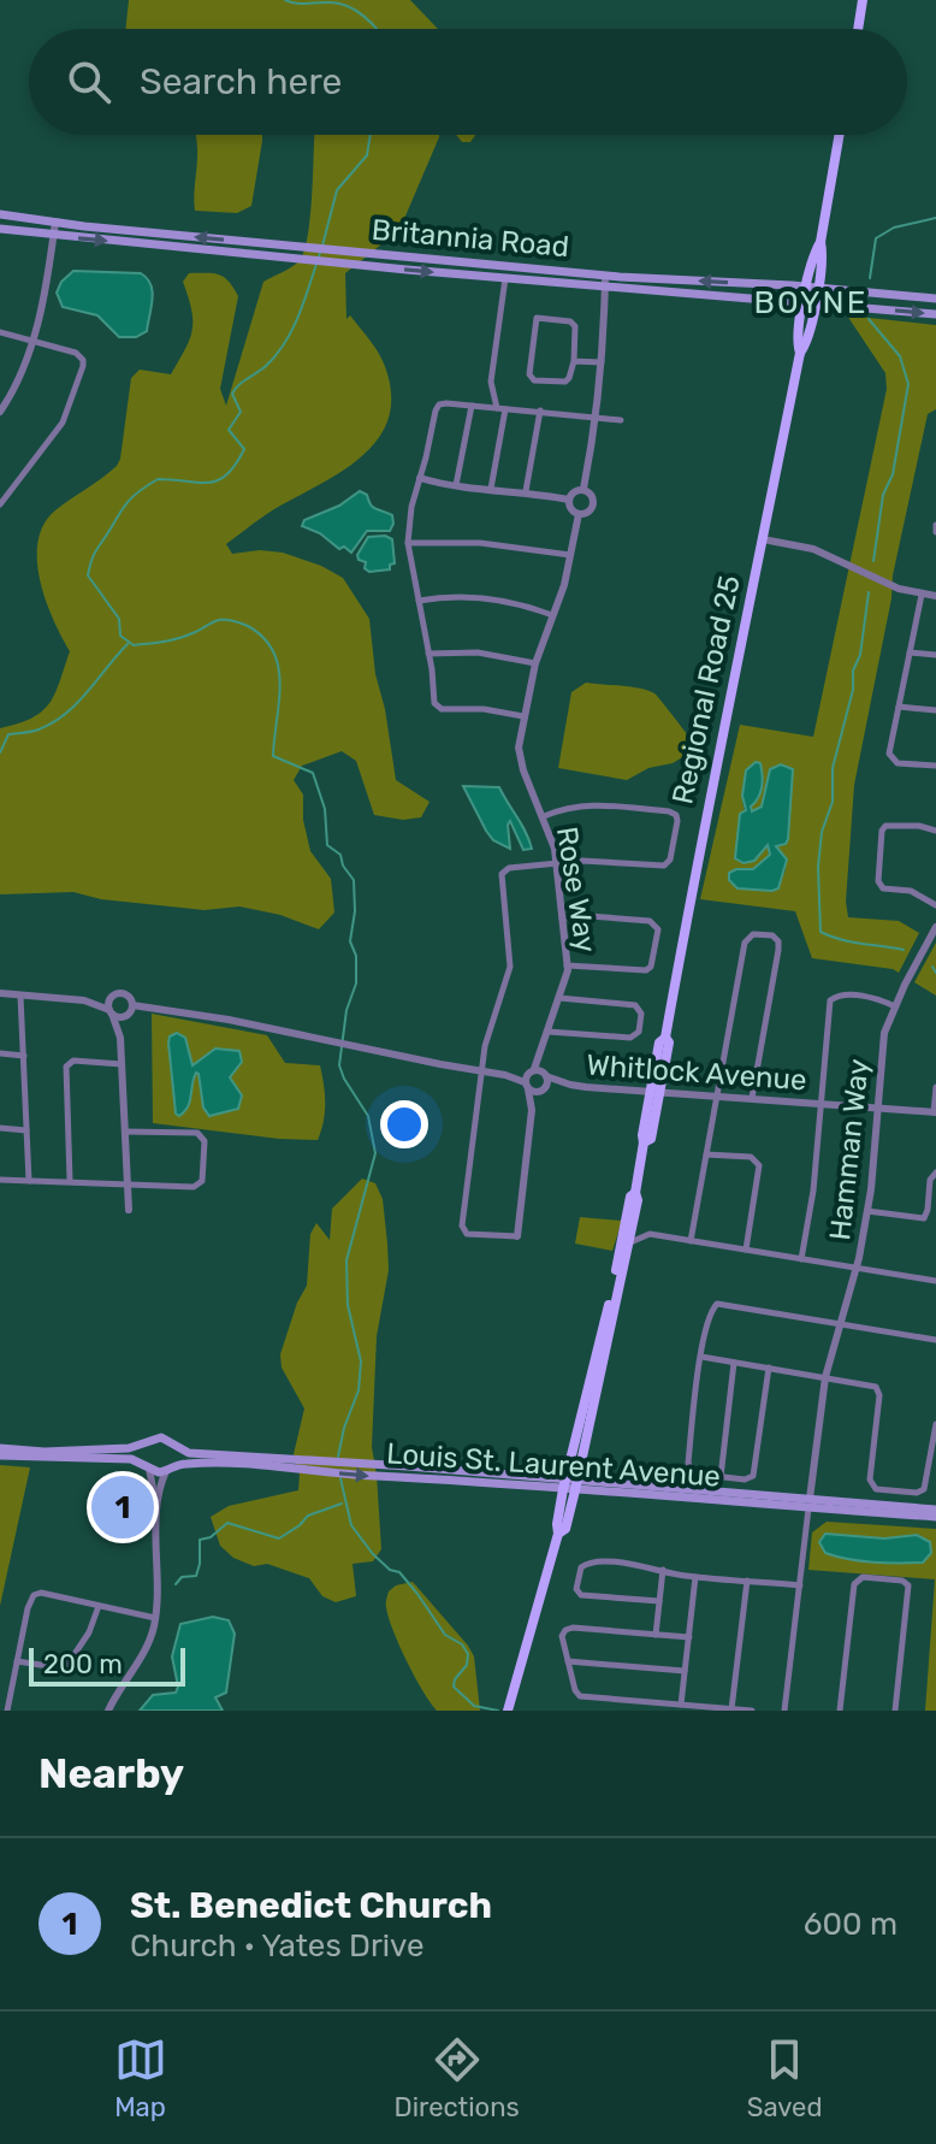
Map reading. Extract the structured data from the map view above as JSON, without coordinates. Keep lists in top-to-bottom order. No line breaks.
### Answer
{"streets":{"main road":["Britannia Road","Regional Road 25","Louis St. Laurent Avenue"],"street":["Rose Way","Whitlock Avenue","Hamman Way"]},"crossings":[["Britannia Road","Regional Road 25"],["Regional Road 25","Whitlock Avenue"],["Regional Road 25","Louis St. Laurent Avenue"],["Rose Way","Whitlock Avenue"],["Whitlock Avenue","Hamman Way"],["Hamman Way","Louis St. Laurent Avenue"]],"districts":["BOYNE"],"scale_bar":"200 m","page":{"search":"Search here","pins":"1","scale":"200 m","heading":"Nearby","list":[{"mark":"1","name":"St. Benedict Church","note":"Church · Yates Drive","value":"600 m"}],"nav":["Map","Directions","Saved"]}}
